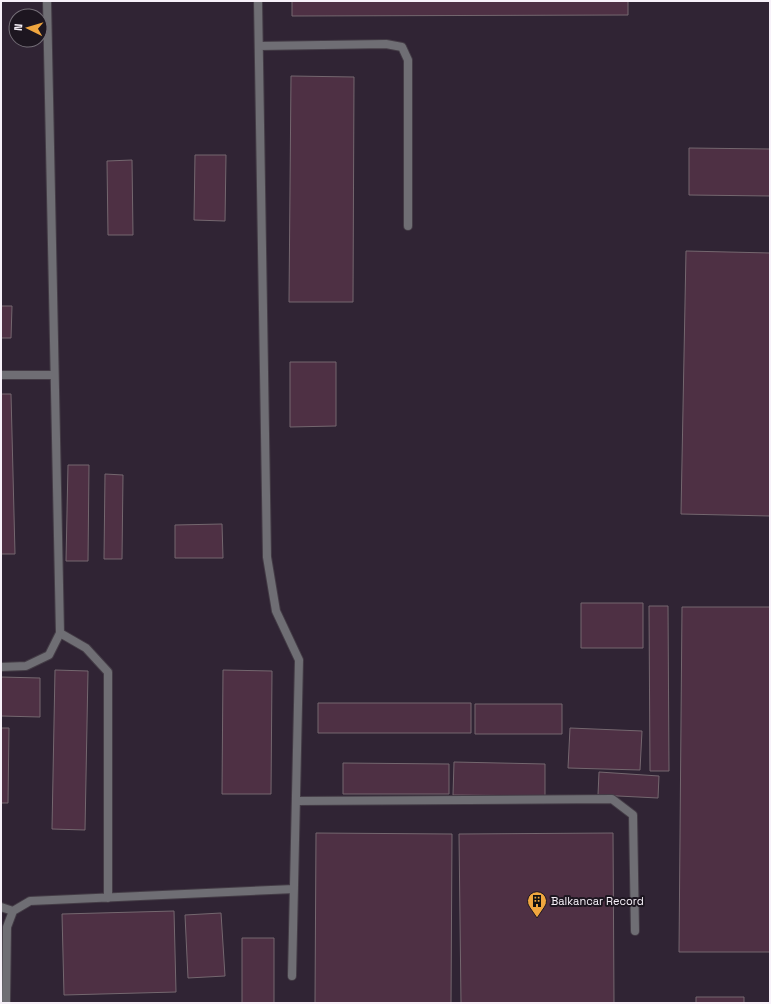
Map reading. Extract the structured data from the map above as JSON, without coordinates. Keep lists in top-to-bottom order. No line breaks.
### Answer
{"places":{"building":["Balkancar Record"]},"north":"left"}
